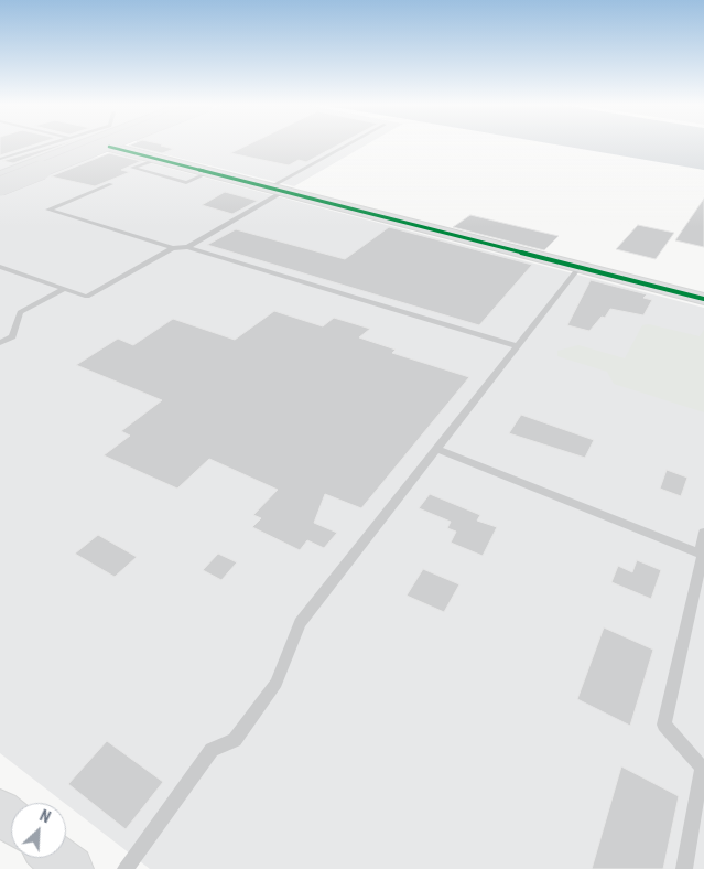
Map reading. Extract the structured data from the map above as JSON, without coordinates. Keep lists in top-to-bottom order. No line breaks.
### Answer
{"north":"top right"}
